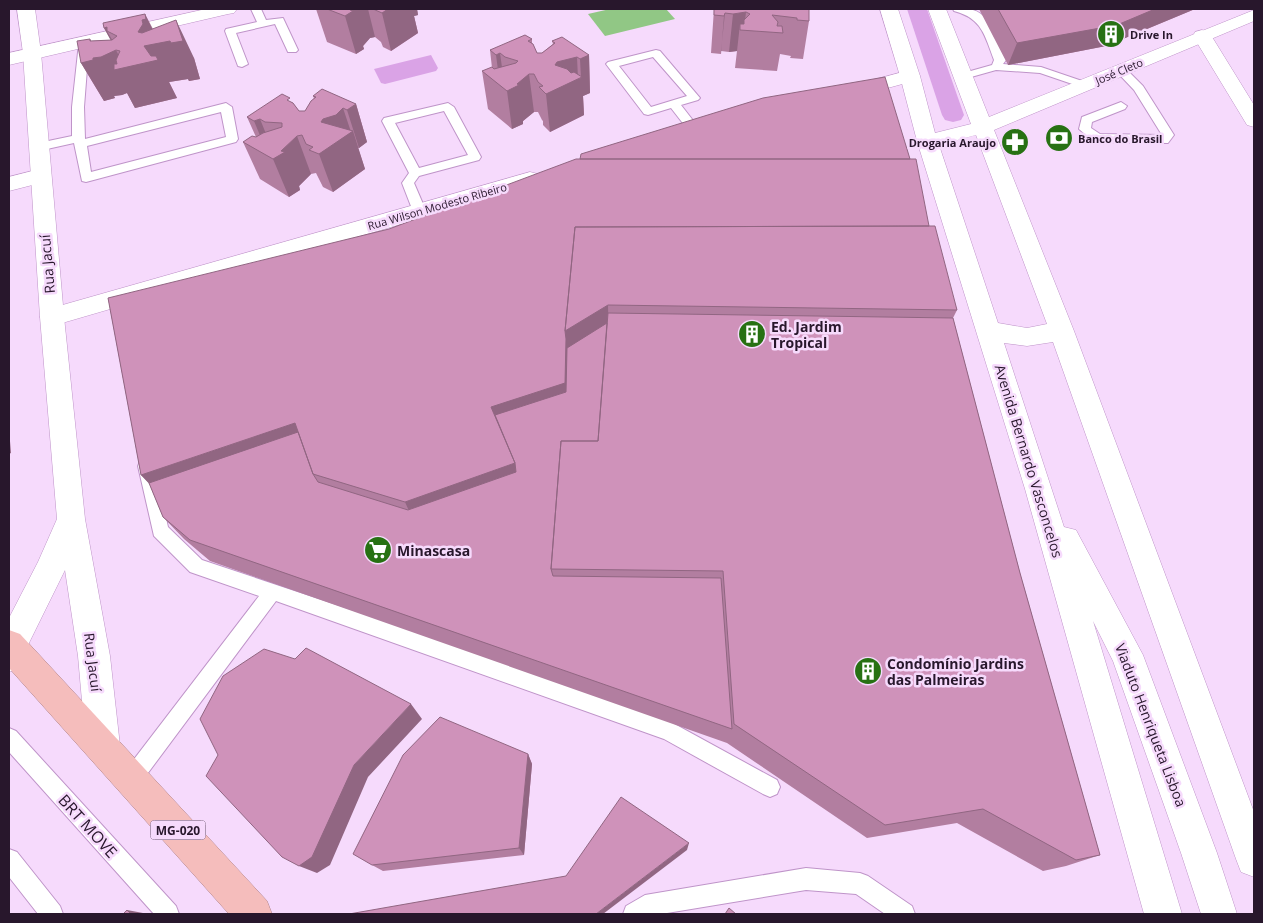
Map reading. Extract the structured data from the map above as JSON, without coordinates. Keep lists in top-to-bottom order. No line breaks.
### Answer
{"streets":{"highway":["MG-020"],"main road":["José Cleto","Rua Wilson Modesto Ribeiro","Rua Jacuí","Avenida Bernardo Vasconcelos","Viaduto Henriqueta Lisboa"],"lane":["BRT MOVE"]},"crossings":[["José Cleto","Avenida Bernardo Vasconcelos"],["Rua Wilson Modesto Ribeiro","Rua Jacuí"],["Rua Jacuí","MG-020"],["Avenida Bernardo Vasconcelos","Viaduto Henriqueta Lisboa"]],"places":{"building":["Drive In","Ed. Jardim Tropical","Condomínio Jardins das Palmeiras"],"bank":["Banco do Brasil"],"pharmacy":["Drogaria Araujo"],"supermarket":["Minascasa"]}}
